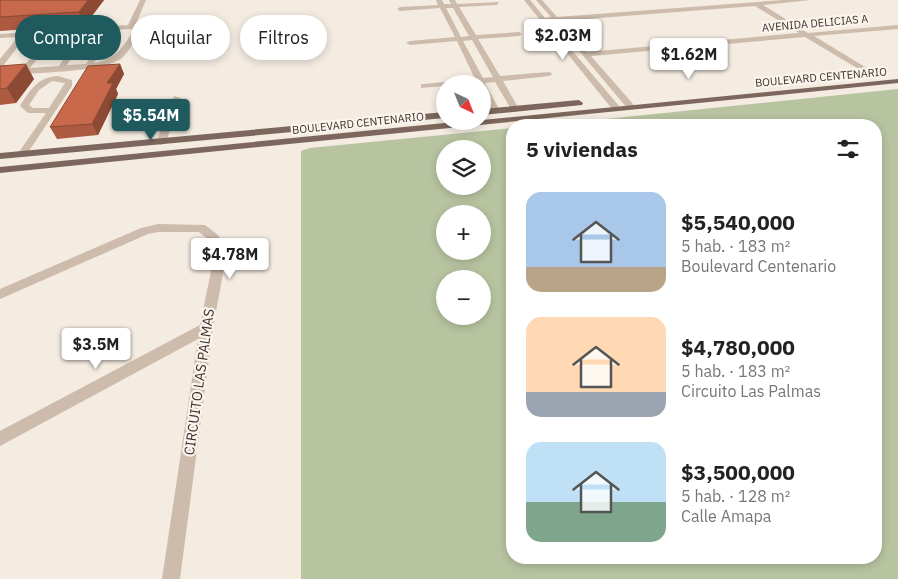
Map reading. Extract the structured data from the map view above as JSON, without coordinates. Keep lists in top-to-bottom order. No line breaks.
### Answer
{"streets":{"main road":["BOULEVARD CENTENARIO"],"street":["AVENIDA DELICIAS A","CIRCUITO LAS PALMAS"]},"north":"bottom right","page":{"chip":["Comprar","Alquilar","Filtros"],"price":["$2.03M","$1.62M","$5.54M","$4.78M","$3.5M"],"map_buttons":["+","−"],"heading":"5 viviendas","list":[{"name":"$5,540,000","note":"5 hab. · 183 m² · Boulevard Centenario"},{"name":"$4,780,000","note":"5 hab. · 183 m² · Circuito Las Palmas"},{"name":"$3,500,000","note":"5 hab. · 128 m² · Calle Amapa"}]}}
